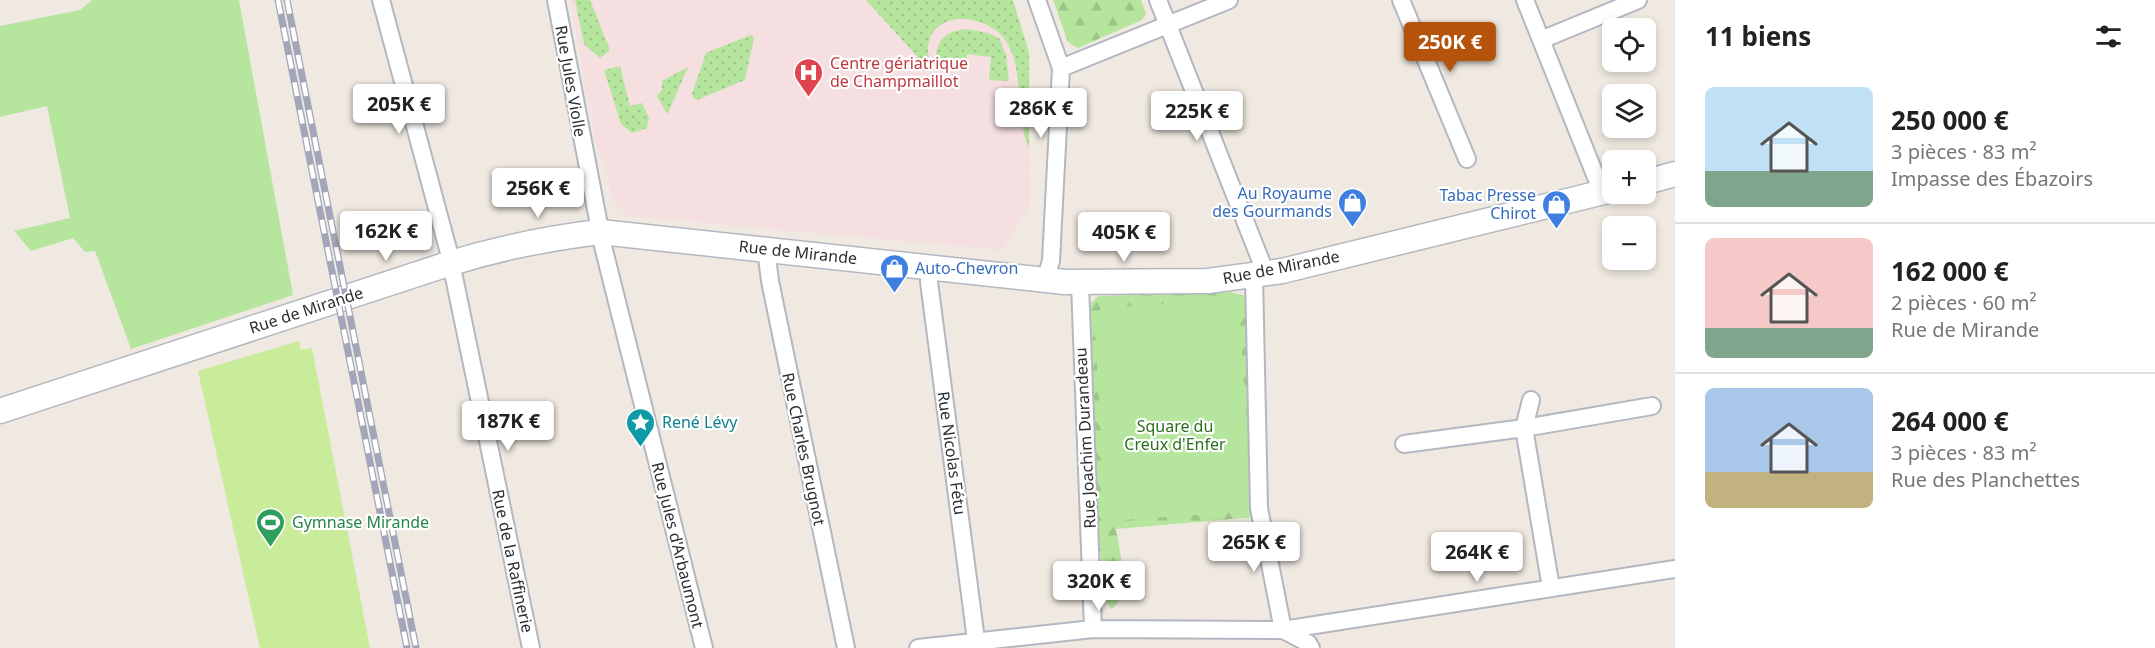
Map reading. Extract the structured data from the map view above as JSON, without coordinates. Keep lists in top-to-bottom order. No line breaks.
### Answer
{"streets":{"main road":["Rue de Mirande"],"street":["Rue Jules Violle","Rue Joachim Durandeau","Rue Charles Brugnot","Rue Nicolas Fétu","Rue Jules d'Arbaumont","Rue de la Raffinerie"]},"crossings":[["Rue Jules Violle","Rue de Mirande"],["Rue Jules Violle","Rue Jules d'Arbaumont"],["Rue de Mirande","Rue Joachim Durandeau"],["Rue de Mirande","Rue Charles Brugnot"],["Rue de Mirande","Rue Nicolas Fétu"],["Rue de Mirande","Rue Jules d'Arbaumont"],["Rue de Mirande","Rue de la Raffinerie"]],"parks":["Square du Creux d'Enfer"],"places":{"hospital":["Centre gériatrique de Champmaillot"],"shop":["Au Royaume des Gourmands","Tabac Presse Chirot","Auto-Chevron"],"place":["René Lévy"],"sports":["Gymnase Mirande"]},"page":{"heading":"11 biens","map_buttons":["+","−"],"price":["250K €","205K €","286K €","225K €","256K €","162K €","405K €","187K €","265K €","264K €","320K €"],"list":[{"name":"250 000 €","note":"3 pièces · 83 m² · Impasse des Ébazoirs"},{"name":"162 000 €","note":"2 pièces · 60 m² · Rue de Mirande"},{"name":"264 000 €","note":"3 pièces · 83 m² · Rue des Planchettes"}]}}
